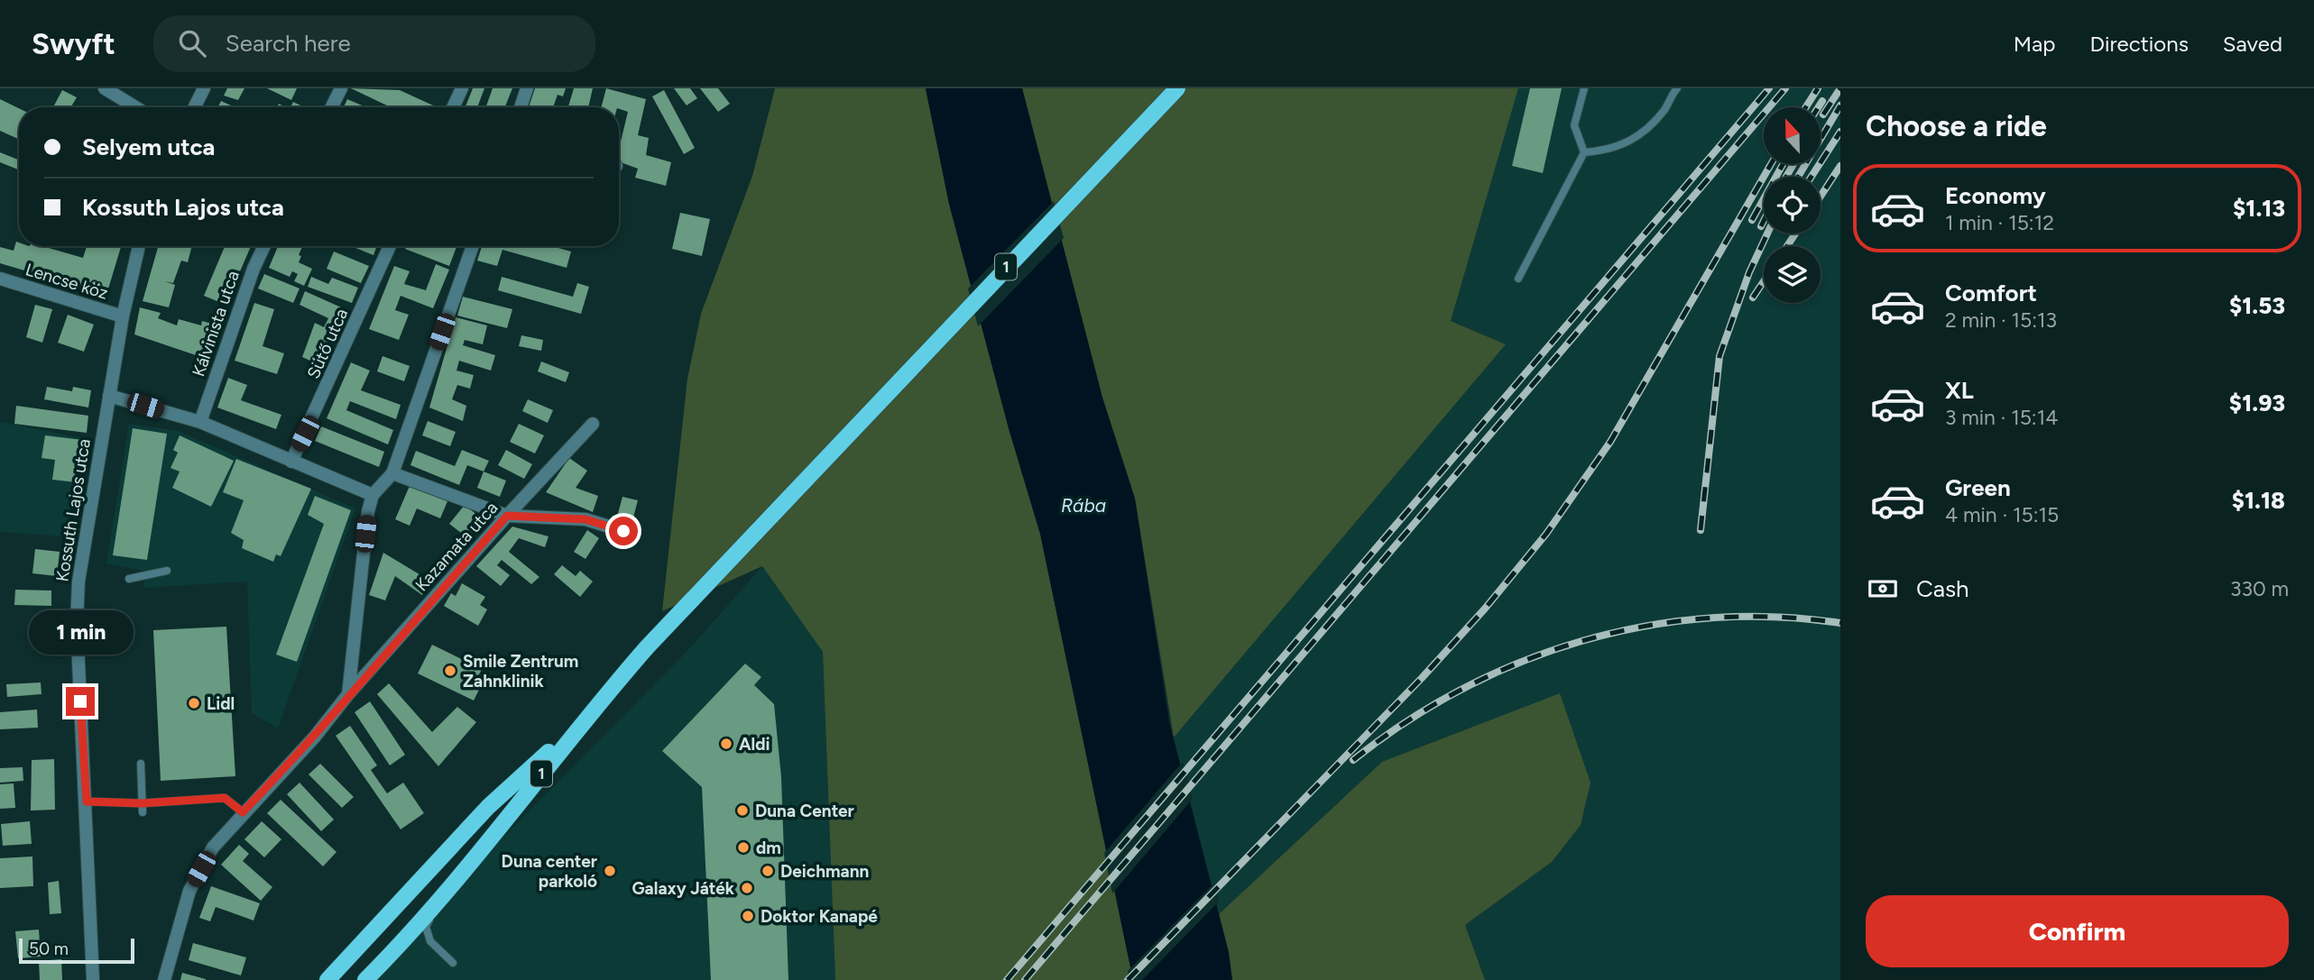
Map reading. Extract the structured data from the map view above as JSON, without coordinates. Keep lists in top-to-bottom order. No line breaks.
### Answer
{"streets":{"main road":["1"],"street":["Lencse köz","Kálvinista utca","Sütő utca","Kossuth Lajos utca","Kazamata utca"]},"crossings":[["Lencse köz","Kossuth Lajos utca"]],"water":["Rába"],"places":["Smile Zentrum Zahnklinik","Lidl","Aldi","Duna Center","dm","Duna center parkoló","Deichmann","Galaxy Játék","Doktor Kanapé"],"scale_bar":"50 m","north":"top","page":{"header":"Swyft","search":"Search here","nav":["Map","Directions","Saved"],"heading":"Choose a ride","banner":["Selyem utca","Kossuth Lajos utca"],"list":[{"name":"Economy","note":"1 min · 15:12","value":"$1.13"},{"name":"Comfort","note":"2 min · 15:13","value":"$1.53"},{"name":"XL","note":"3 min · 15:14","value":"$1.93"},{"name":"Green","note":"4 min · 15:15","value":"$1.18"}],"pay":["Cash","330 m"],"bubble":"1 min","buttons":"Confirm","scale":"50 m"}}
